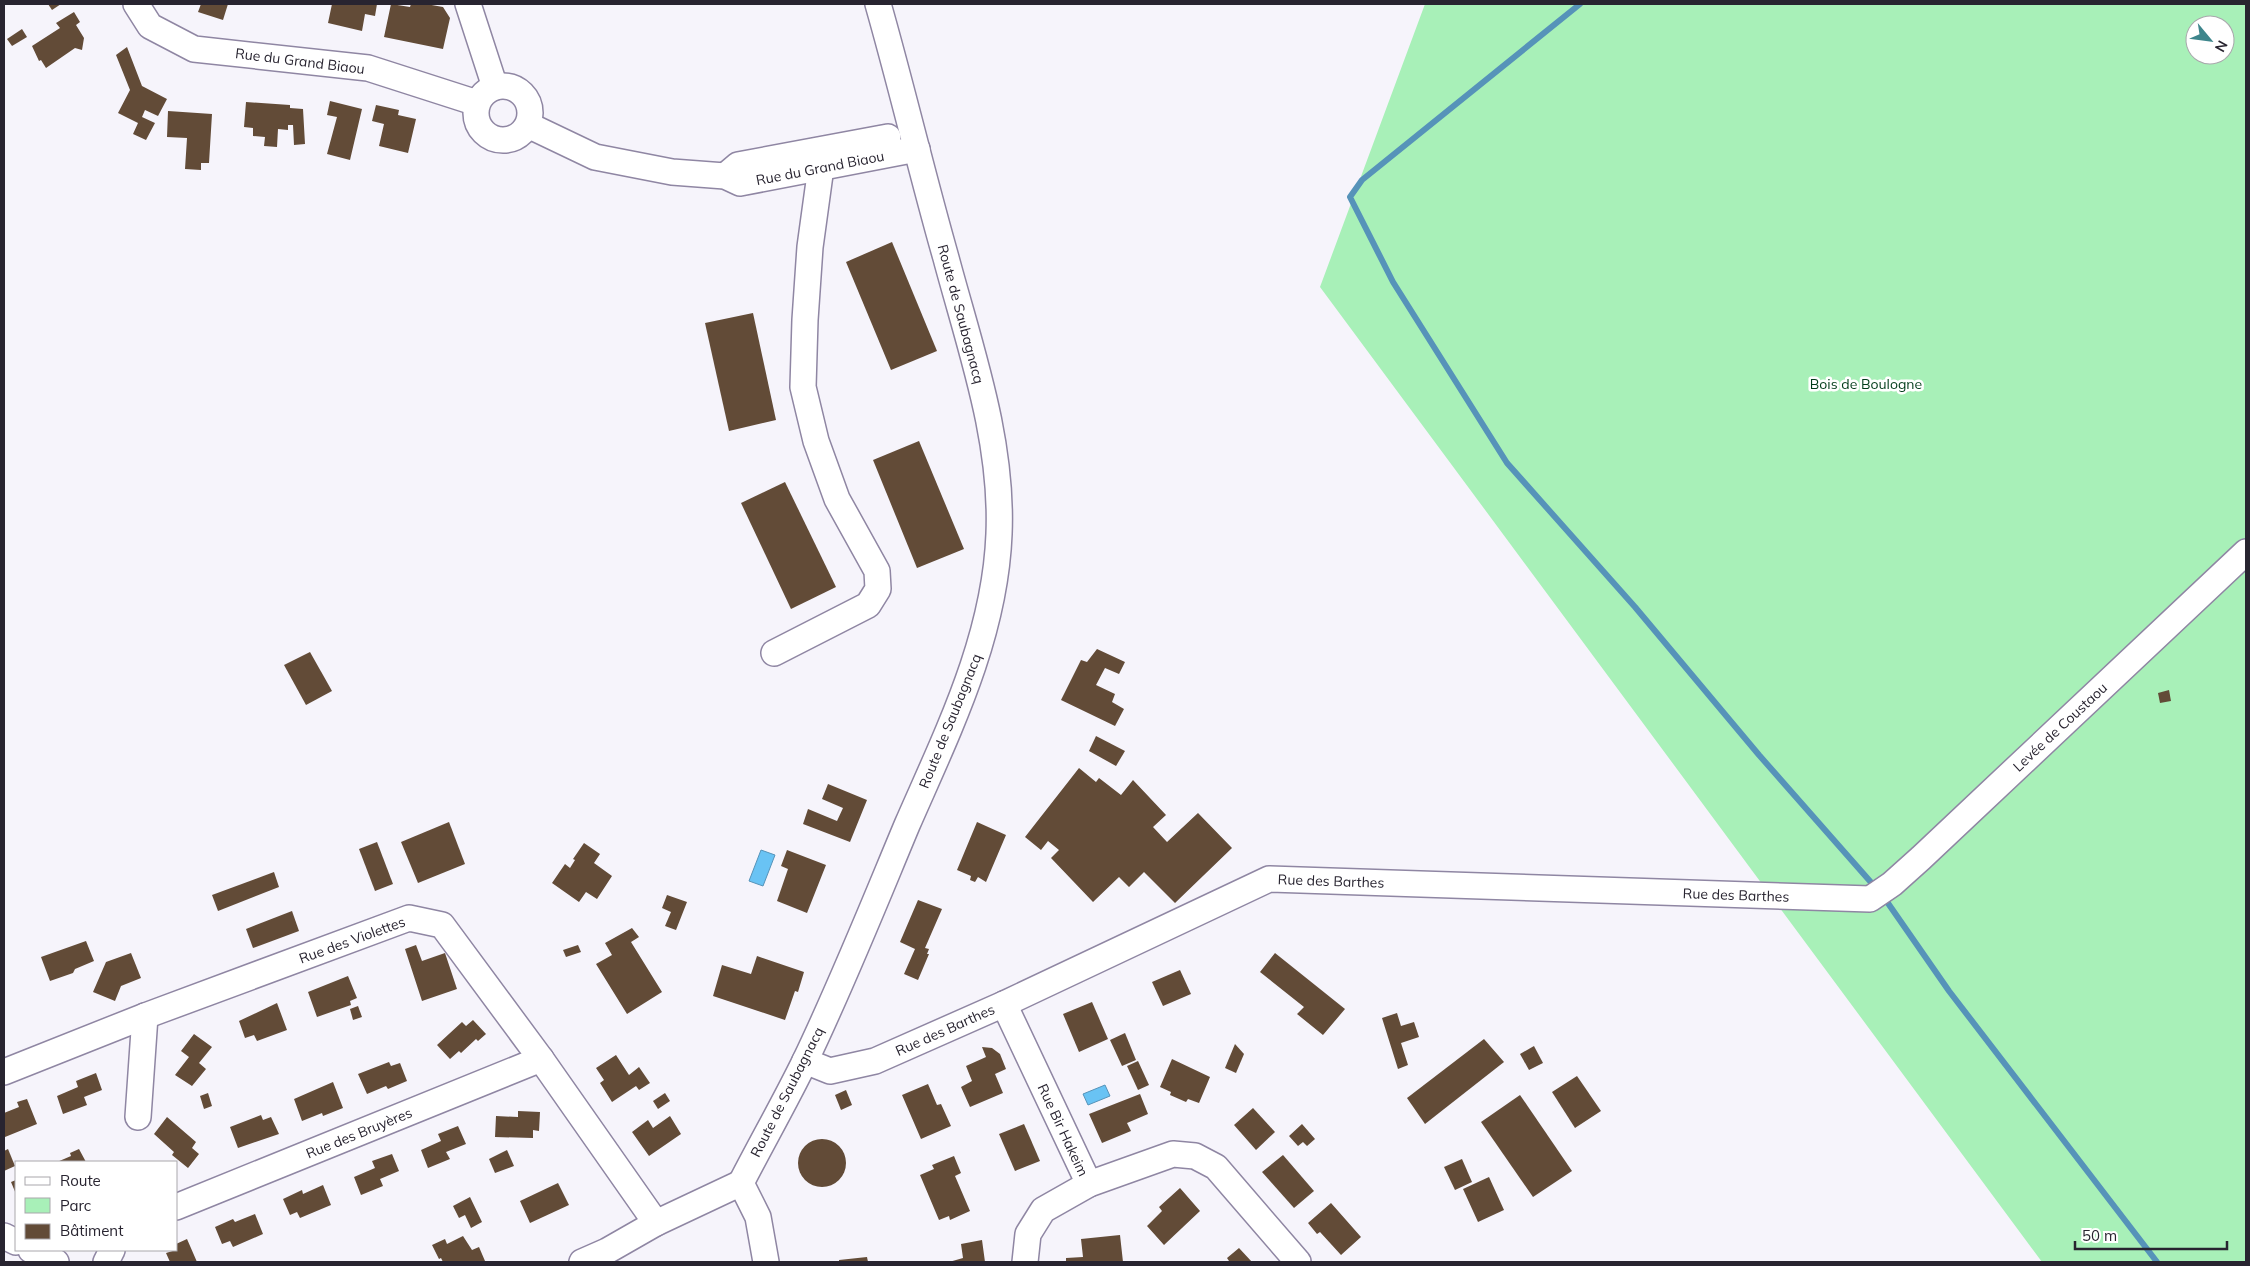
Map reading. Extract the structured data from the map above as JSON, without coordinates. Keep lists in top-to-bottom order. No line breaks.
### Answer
{"streets":{"street":["Rue du Grand Biaou","Route de Saubagnacq","Levée de Coustaou","Rue des Barthes","Rue des Violettes","Rue Bir Hakeim","Rue des Bruyères"]},"crossings":[["Rue du Grand Biaou","Route de Saubagnacq"],["Route de Saubagnacq","Rue des Barthes"],["Levée de Coustaou","Rue des Barthes"],["Rue des Barthes","Rue Bir Hakeim"],["Rue des Violettes","Rue des Bruyères"]],"parks":["Bois de Boulogne"],"legend":["Route","Parc","Bâtiment"],"scale_bar":"50 m","north":"bottom right"}
